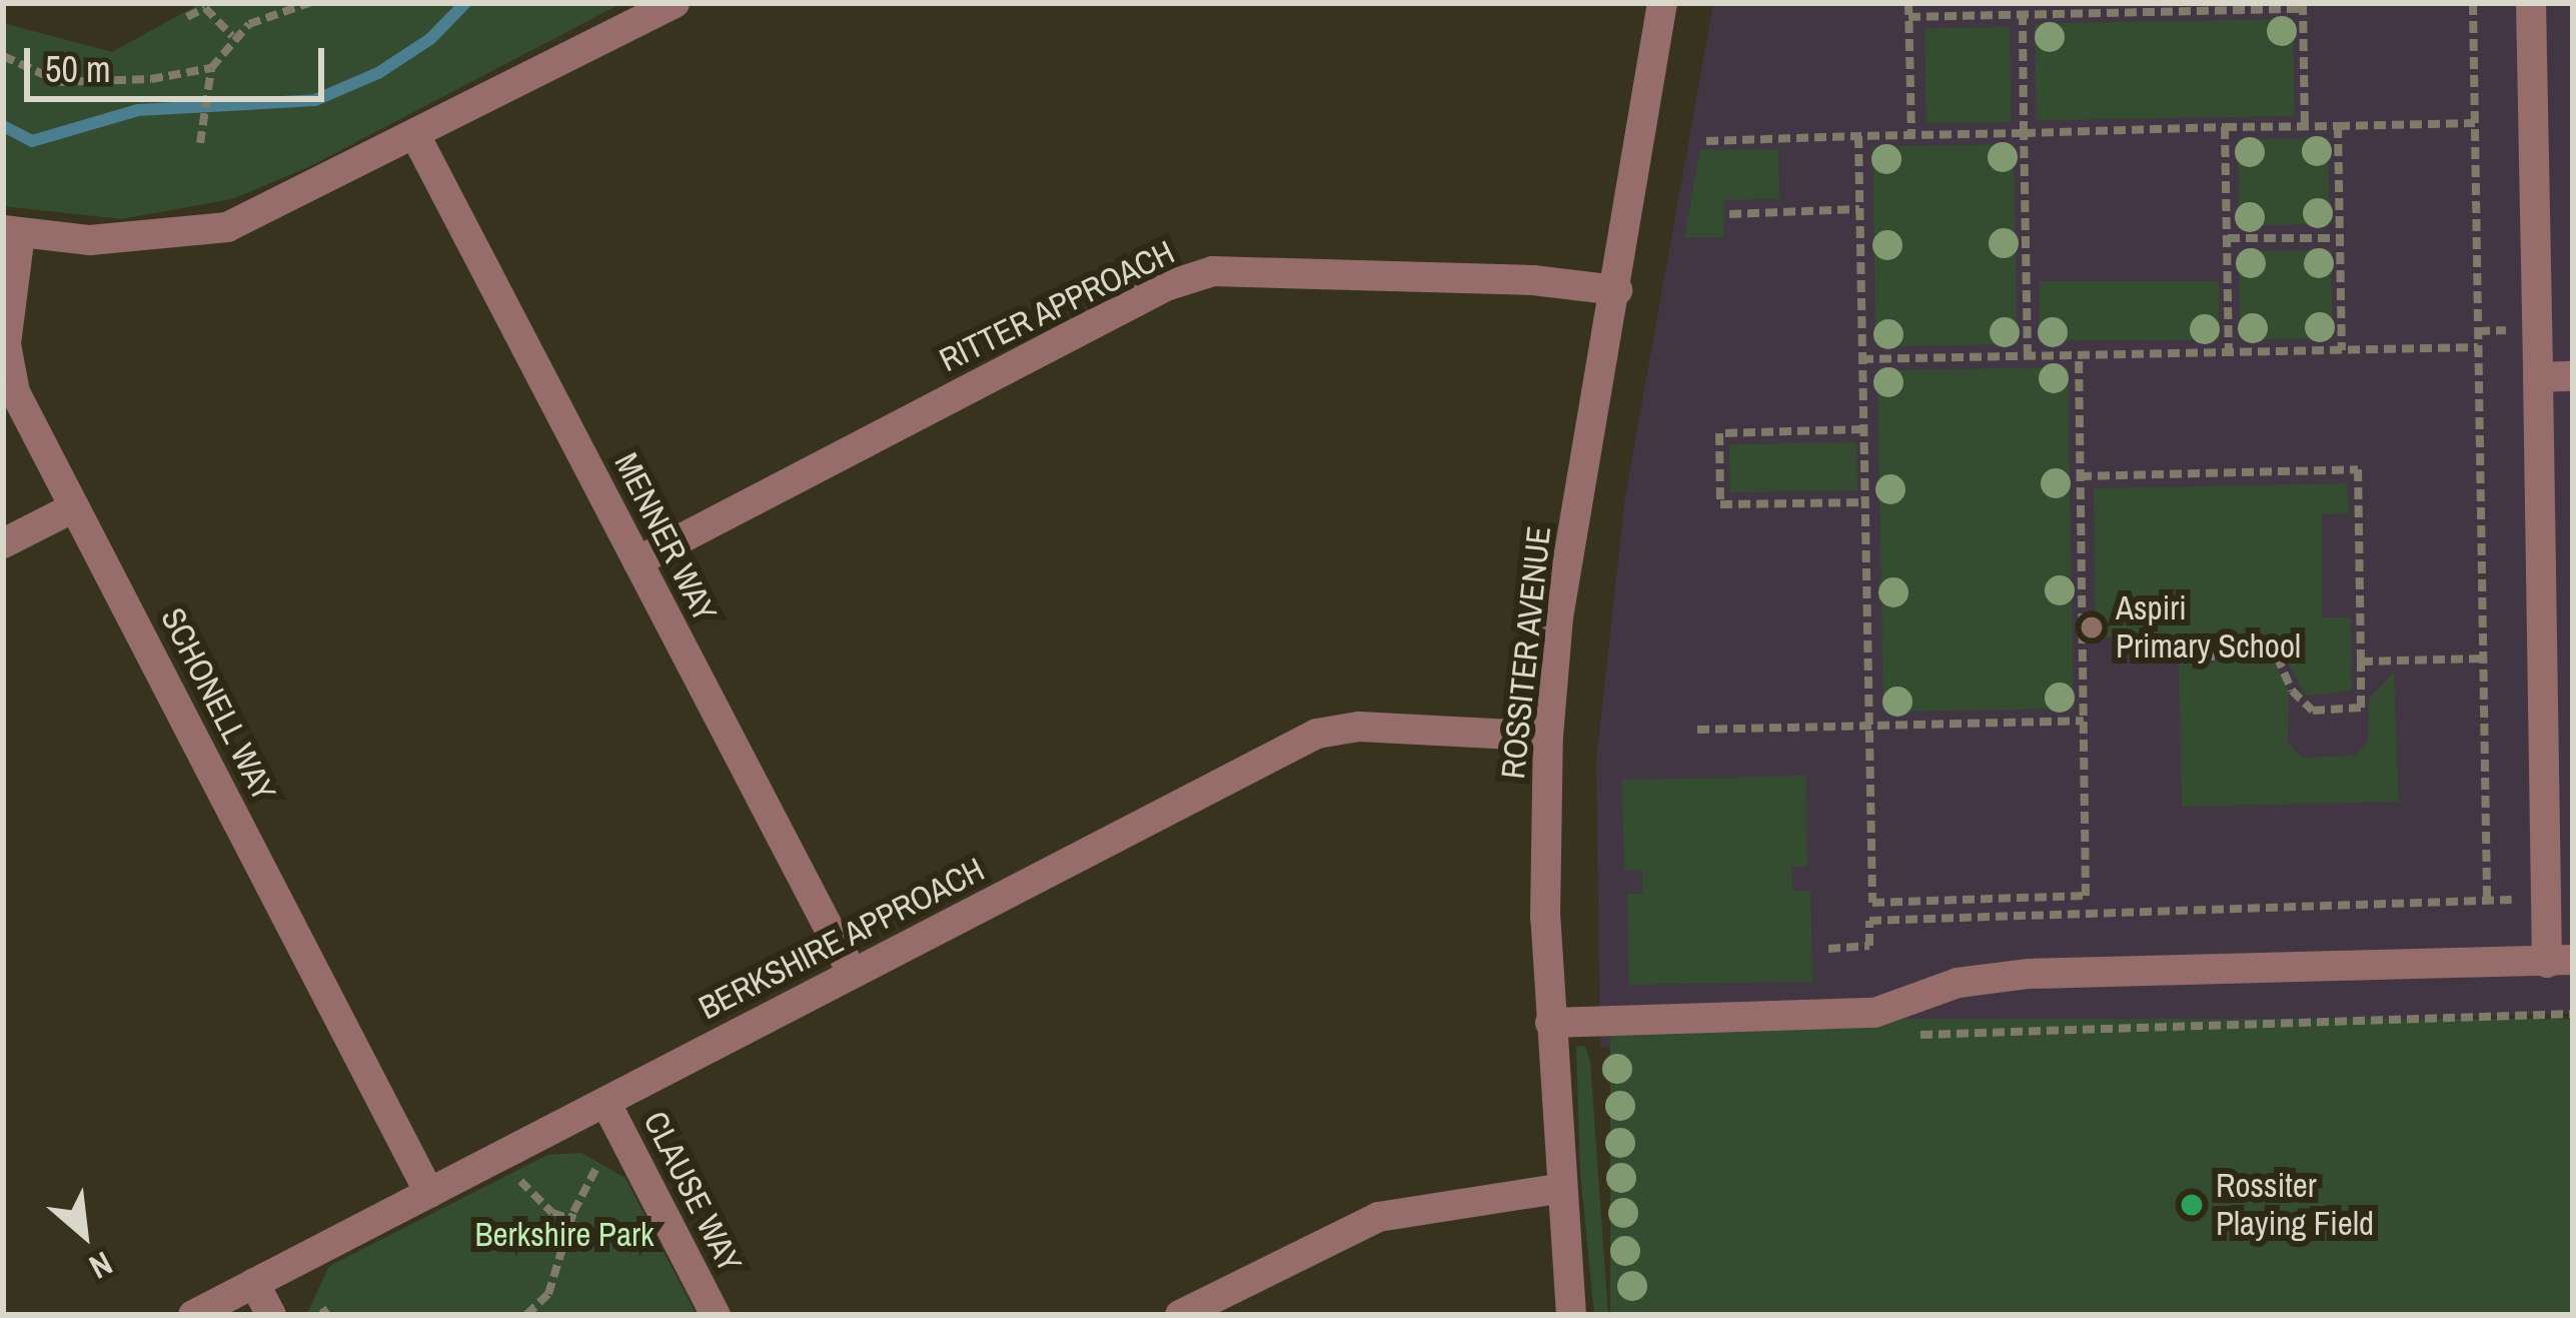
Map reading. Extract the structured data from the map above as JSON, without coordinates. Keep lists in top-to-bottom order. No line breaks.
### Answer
{"streets":{"street":["RITTER APPROACH","MENNER WAY","ROSSITER AVENUE","SCHONELL WAY","BERKSHIRE APPROACH","CLAUSE WAY"]},"crossings":[["RITTER APPROACH","MENNER WAY"],["RITTER APPROACH","ROSSITER AVENUE"],["MENNER WAY","BERKSHIRE APPROACH"],["ROSSITER AVENUE","BERKSHIRE APPROACH"],["SCHONELL WAY","BERKSHIRE APPROACH"],["BERKSHIRE APPROACH","CLAUSE WAY"]],"parks":["Berkshire Park"],"places":["Aspiri Primary School","Rossiter Playing Field"],"scale_bar":"50 m","north":"bottom right"}
